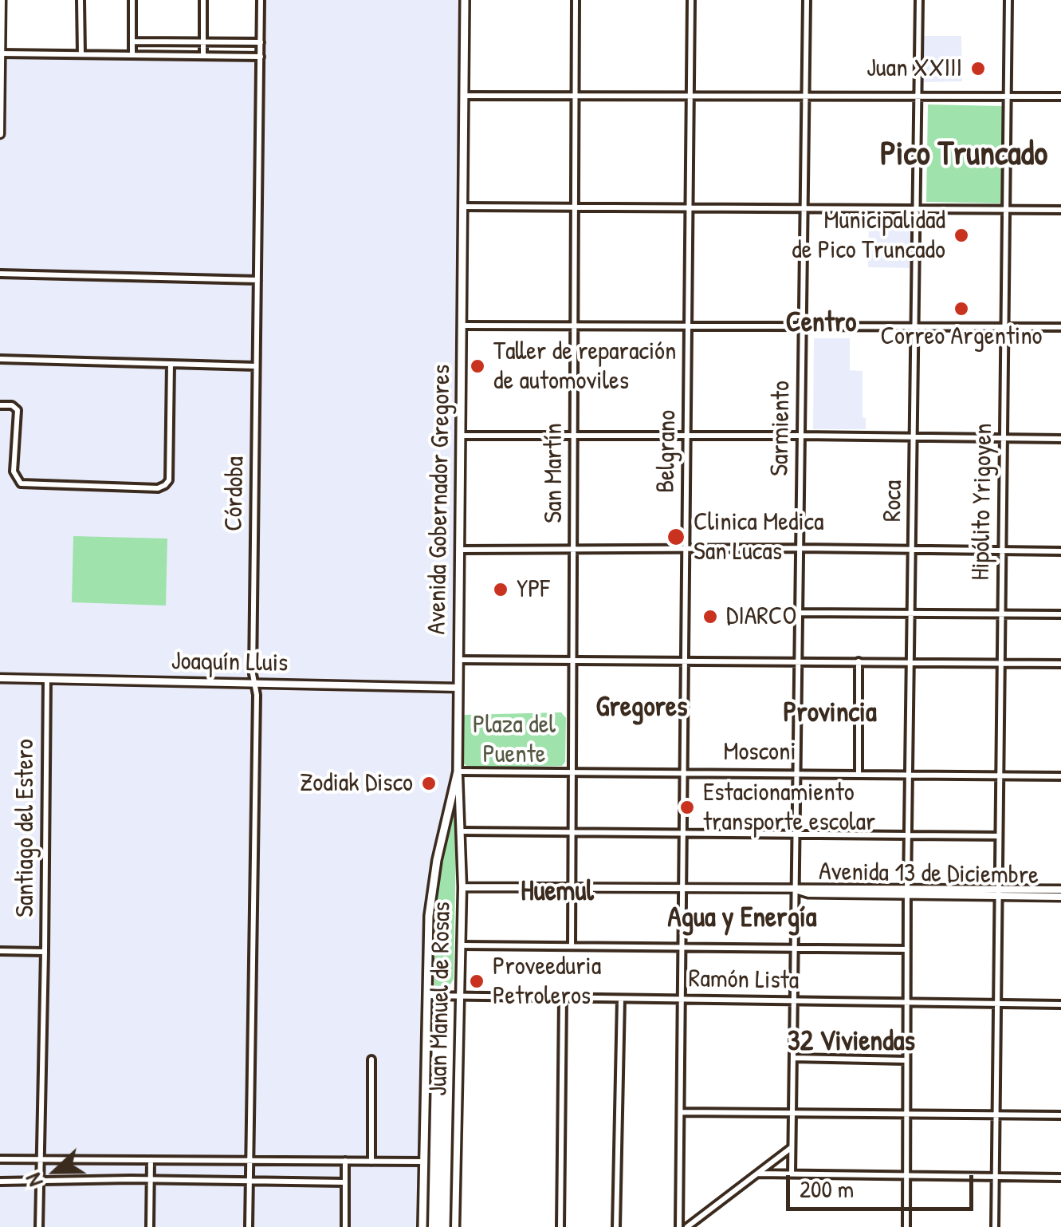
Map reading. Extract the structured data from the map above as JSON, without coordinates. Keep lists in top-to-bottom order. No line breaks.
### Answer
{"streets":{"main road":["Avenida Gobernador Gregores"],"street":["Sarmiento","Belgrano","San Martín","Córdoba","Roca","Hipólito Yrigoyen","Joaquín Lluis","Mosconi","Santiago del Estero","Avenida 13 de Diciembre","Ramón Lista","Juan Manuel de Rosas"]},"crossings":[["Sarmiento","Mosconi"],["Sarmiento","Avenida 13 de Diciembre"],["Sarmiento","Ramón Lista"],["Belgrano","Mosconi"],["Belgrano","Avenida 13 de Diciembre"],["Belgrano","Ramón Lista"],["San Martín","Mosconi"],["San Martín","Avenida 13 de Diciembre"],["Córdoba","Joaquín Lluis"],["Avenida Gobernador Gregores","Joaquín Lluis"],["Avenida Gobernador Gregores","Mosconi"],["Avenida Gobernador Gregores","Ramón Lista"],["Avenida Gobernador Gregores","Juan Manuel de Rosas"],["Roca","Mosconi"],["Roca","Avenida 13 de Diciembre"],["Roca","Ramón Lista"],["Hipólito Yrigoyen","Mosconi"],["Hipólito Yrigoyen","Avenida 13 de Diciembre"],["Hipólito Yrigoyen","Ramón Lista"],["Joaquín Lluis","Santiago del Estero"],["Mosconi","Juan Manuel de Rosas"],["Avenida 13 de Diciembre","Juan Manuel de Rosas"],["Ramón Lista","Juan Manuel de Rosas"]],"districts":["Pico Truncado","Centro","Gregores","Provincia","Huemul","Agua y Energía","32 Viviendas"],"parks":["Plaza del Puente"],"places":["Juan XXIII","Municipalidad de Pico Truncado","Correo Argentino","Taller de reparación de automoviles","Clinica Medica San Lucas","YPF","DIARCO","Zodiak Disco","Estacionamiento transporte escolar","Proveeduria Petroleros"],"scale_bar":"200 m","north":"left"}
